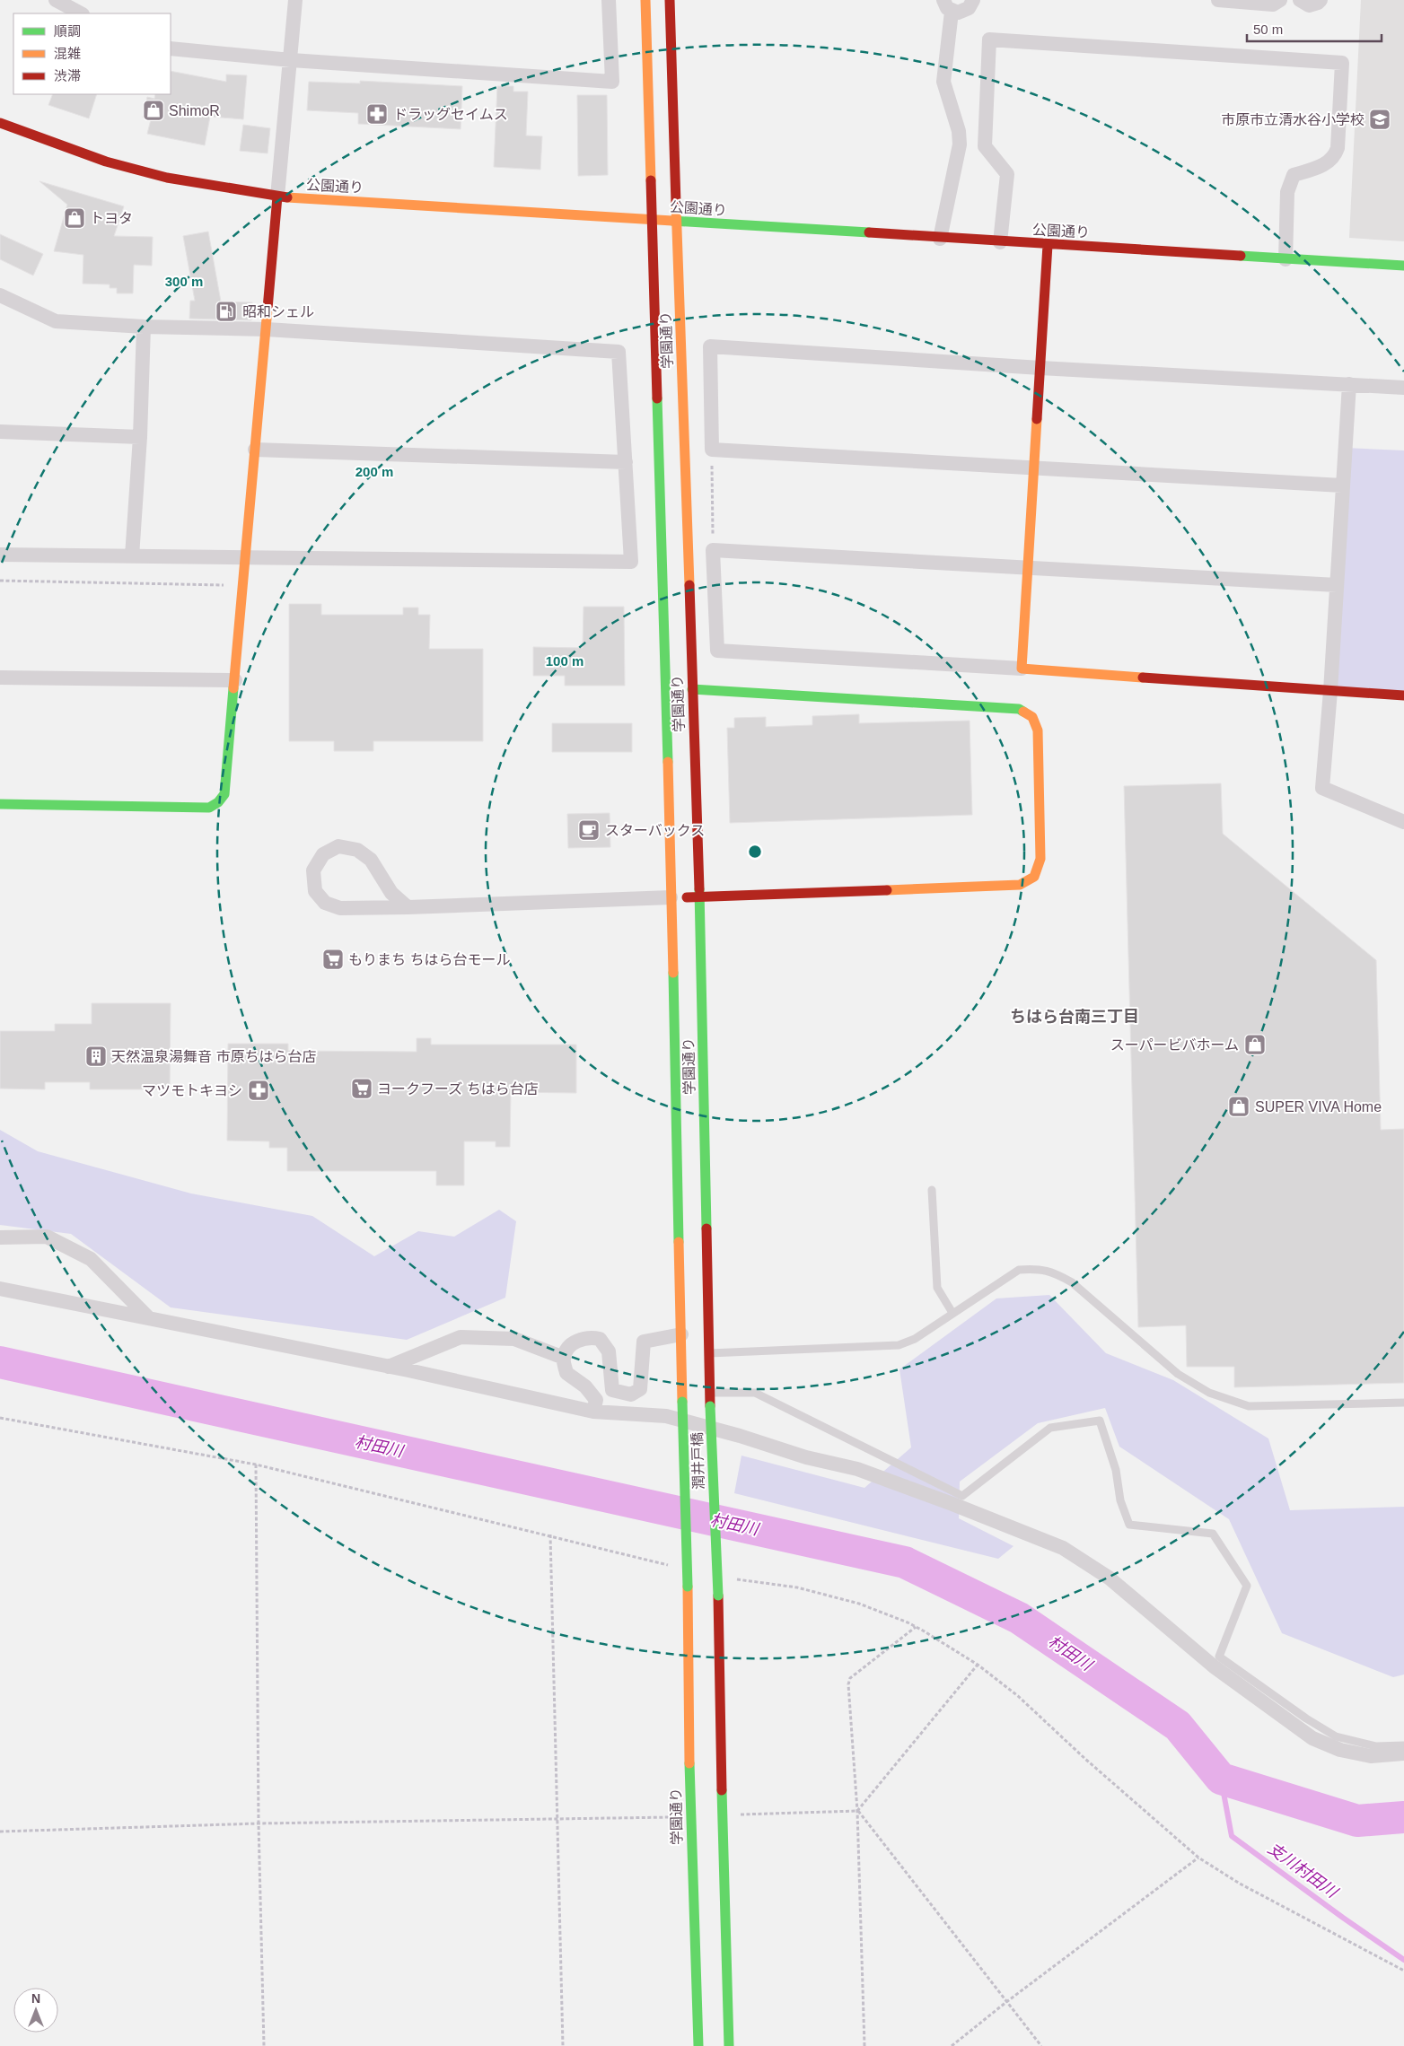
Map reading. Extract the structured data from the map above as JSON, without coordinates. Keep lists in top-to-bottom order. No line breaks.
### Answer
{"streets":{"street":["公園通り","学園通り","潤井戸橋"]},"crossings":[["公園通り","学園通り"],["学園通り","潤井戸橋"]],"districts":["ちはら台南三丁目"],"water":["村田川","支川村田川"],"places":{"shop":["ShimoR","トヨタ","スーパービバホーム","SUPER VIVA Home"],"pharmacy":["ドラッグセイムス","マツモトキヨシ"],"school or university":["市原市立清水谷小学校"],"fuel station":["昭和シェル"],"cafe":["スターバックス"],"supermarket":["もりまち ちはら台モール","ヨークフーズ ちはら台店"],"building":["天然温泉湯舞音 市原ちはら台店"]},"legend":["順調","混雑","渋滞"],"scale_bar":"50 m","north":"top","rings":["300 m","200 m","100 m"]}
